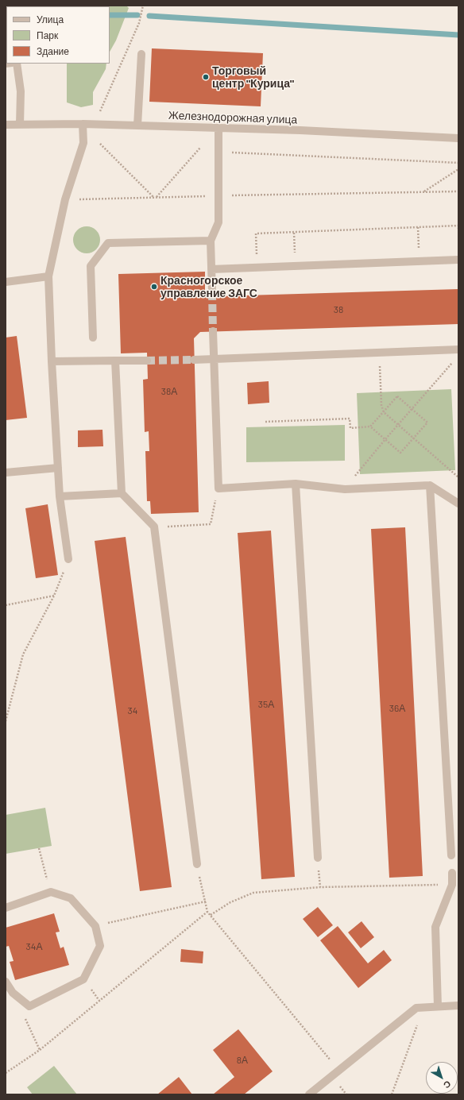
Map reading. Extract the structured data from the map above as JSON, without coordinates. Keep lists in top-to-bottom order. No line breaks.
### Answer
{"streets":{"street":["Железнодорожная улица"]},"places":["Торговый центр \"Курица\"","Красногорское управление ЗАГС"],"house_numbers":["38","38А","35А","36А","34","34А","8А"],"legend":["Улица","Парк","Здание"],"north":"bottom right"}
